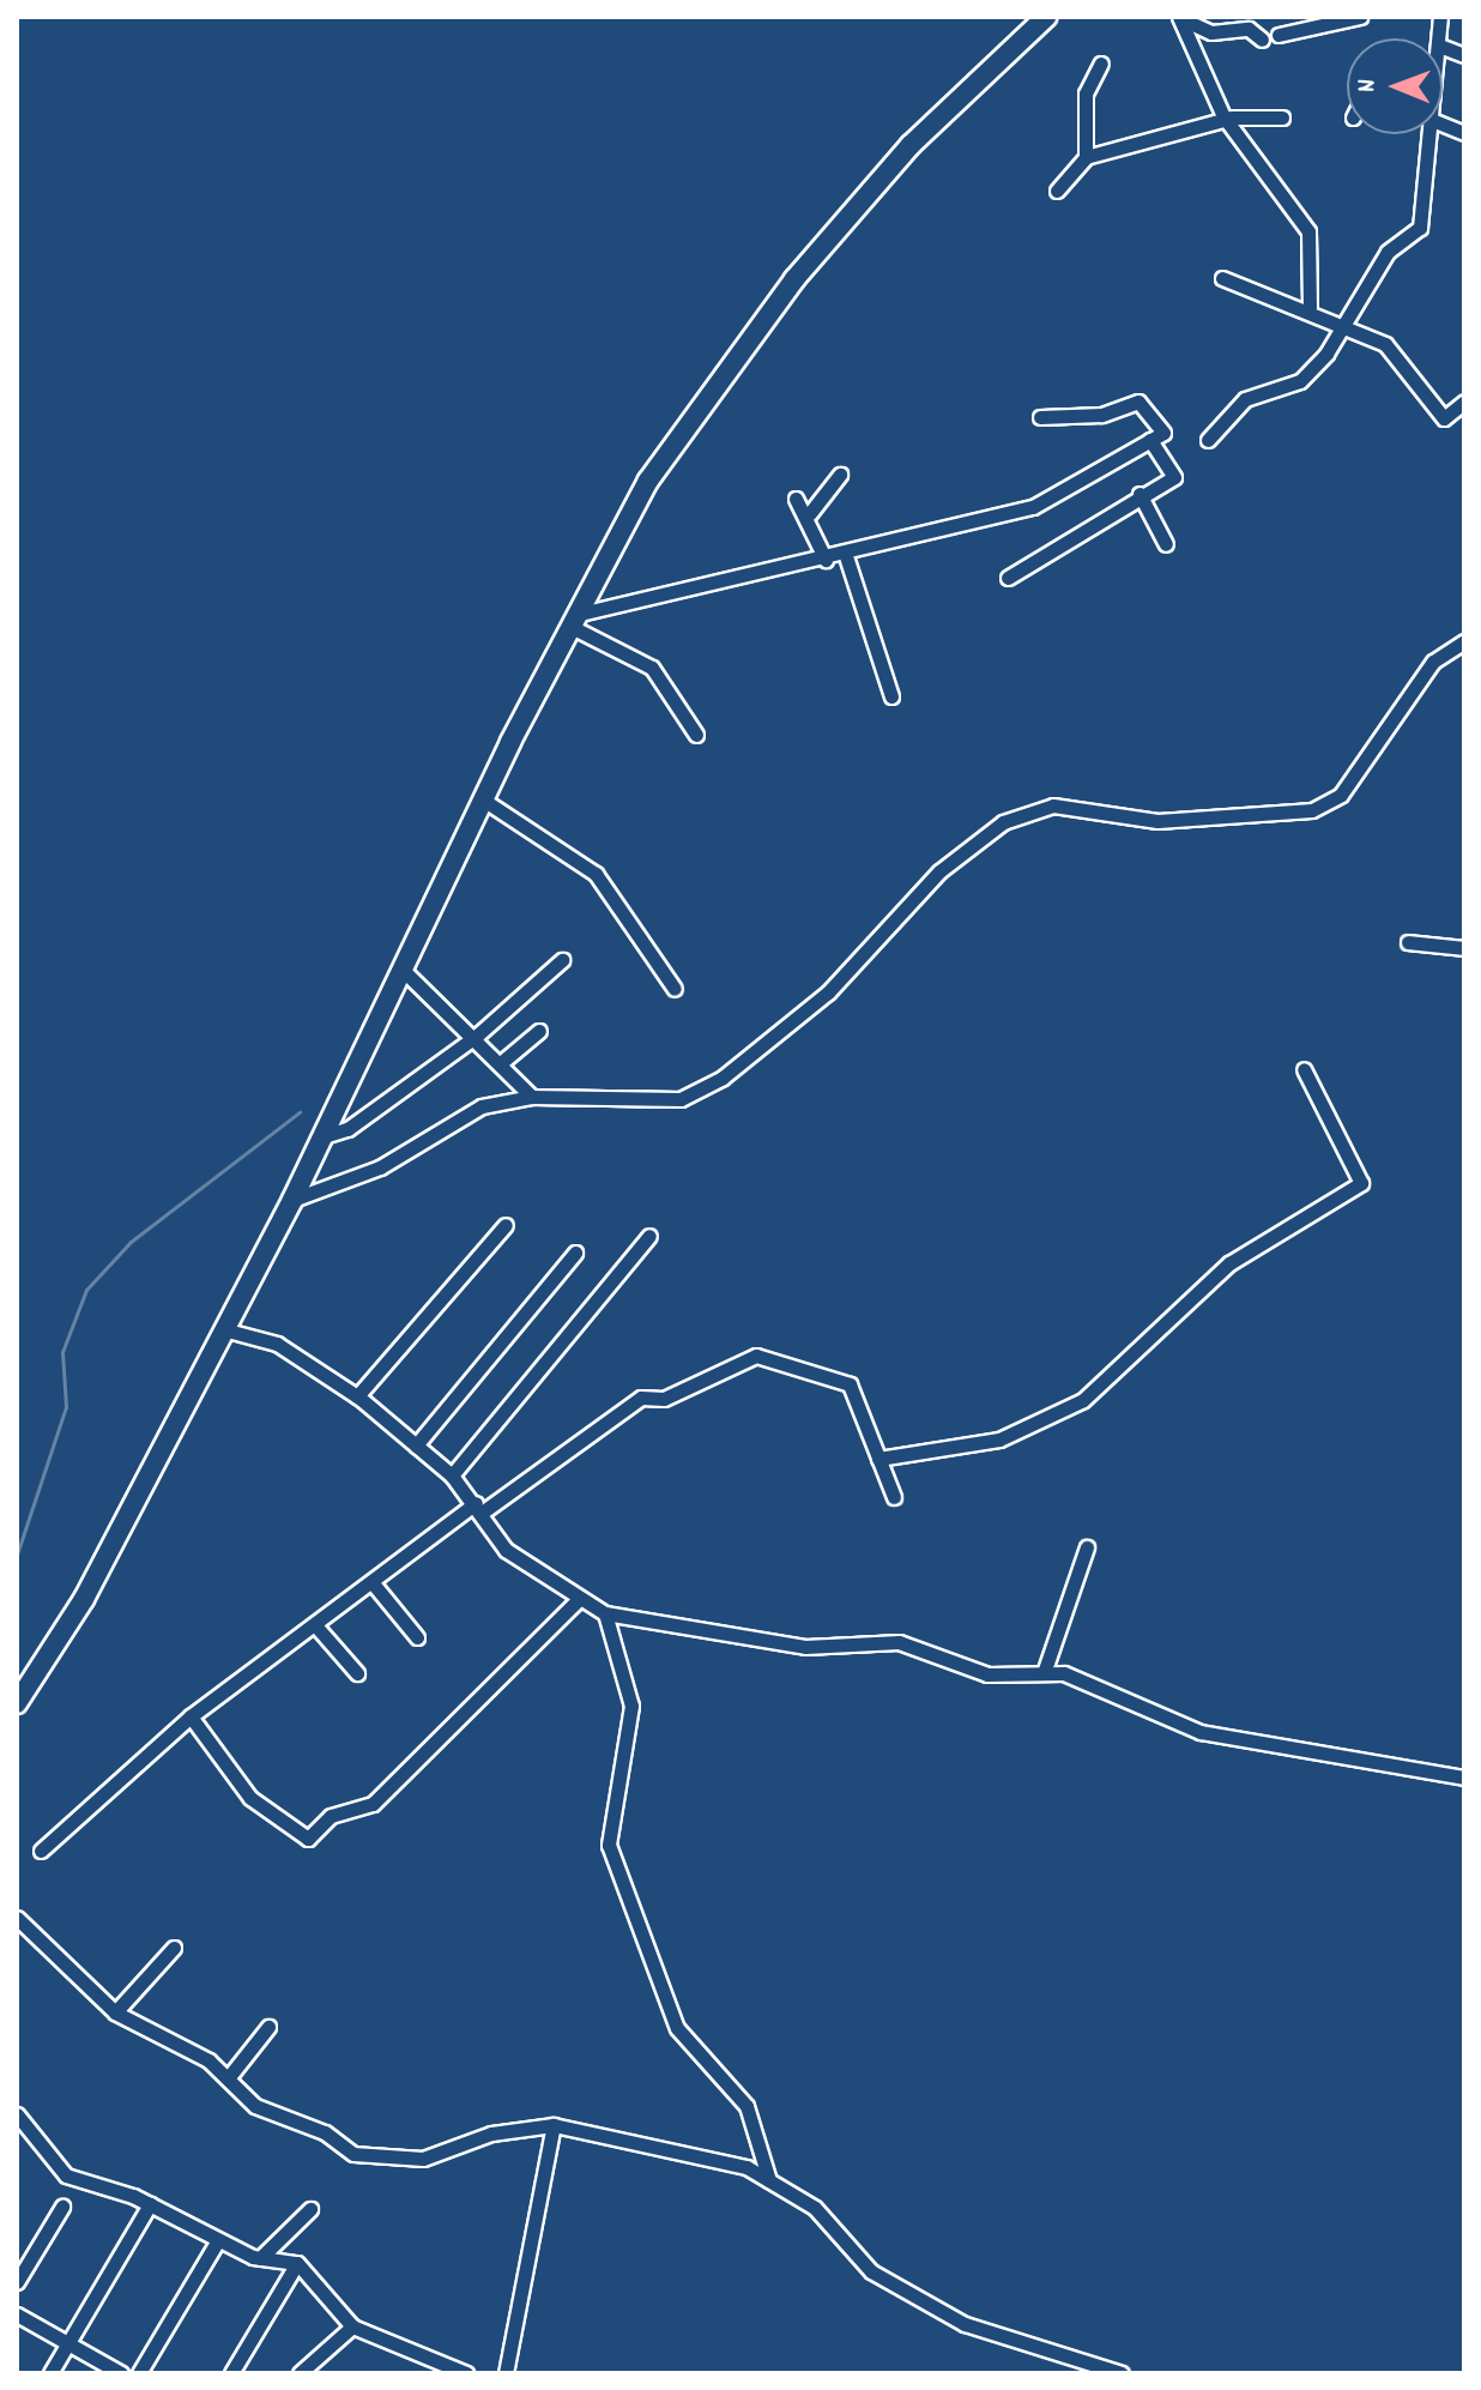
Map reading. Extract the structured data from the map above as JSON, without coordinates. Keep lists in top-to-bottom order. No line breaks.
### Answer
{"north":"left"}
